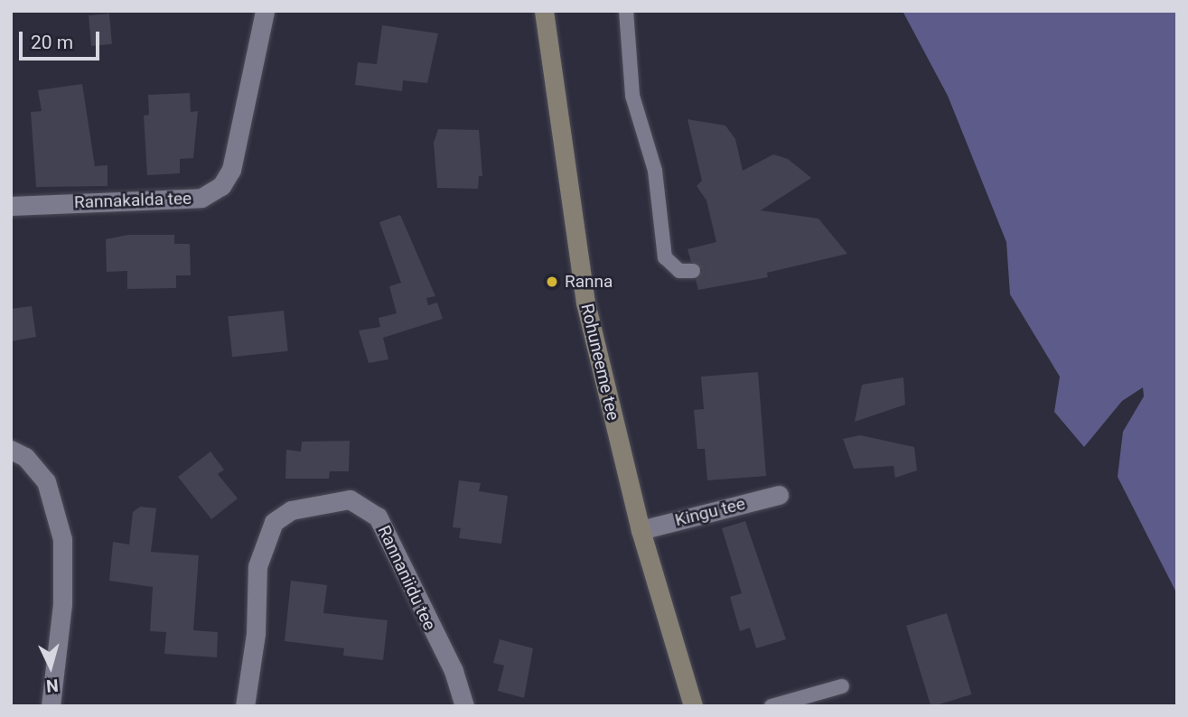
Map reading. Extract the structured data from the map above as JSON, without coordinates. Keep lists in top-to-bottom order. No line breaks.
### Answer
{"streets":{"street":["Rannakalda tee","Rohuneeme tee","Kingu tee","Rannaniidu tee"]},"crossings":[["Rohuneeme tee","Kingu tee"]],"places":["Ranna"],"scale_bar":"20 m","north":"bottom"}
